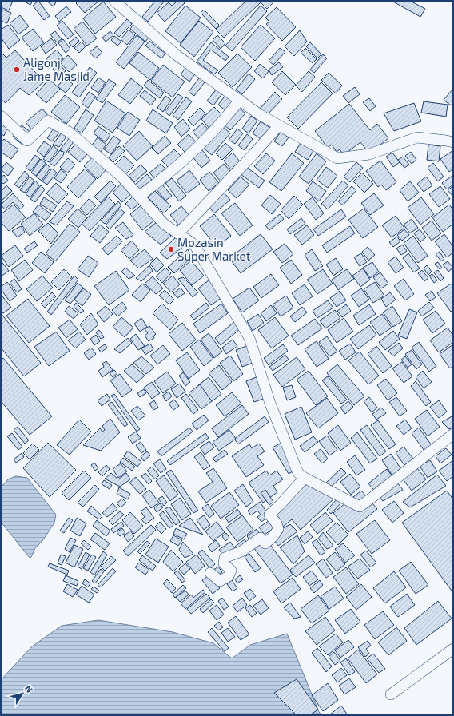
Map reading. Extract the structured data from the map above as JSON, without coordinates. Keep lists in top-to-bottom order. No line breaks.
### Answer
{"places":["Aligonj Jame Masjid","Mozasin Super Market"],"north":"top right"}
